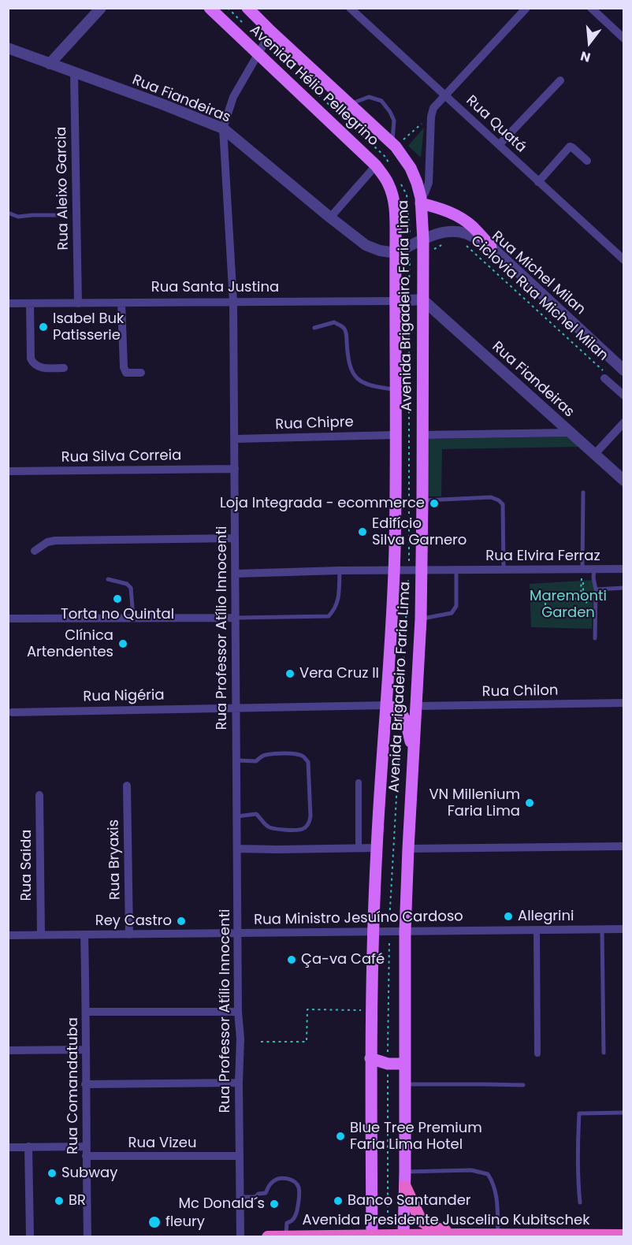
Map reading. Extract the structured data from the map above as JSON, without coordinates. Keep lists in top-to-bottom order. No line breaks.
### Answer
{"streets":{"highway":["Avenida Presidente Juscelino Kubitschek"],"main road":["Avenida Hélio Pellegrino","Avenida Brigadeiro Faria Lima"],"street":["Rua Fiandeiras","Rua Quatá","Rua Aleixo Garcia","Rua Michel Milan","Rua Santa Justina","Rua Chipre","Rua Silva Correia","Rua Elvira Ferraz","Rua Professor Atílio Innocenti","Rua Chilon","Rua Nigéria","Rua Bryaxis","Rua Saida","Rua Ministro Jesuíno Cardoso","Rua Comandatuba","Rua Vizeu"],"path":["Ciclovia Rua Michel Milan"]},"crossings":[["Avenida Hélio Pellegrino","Avenida Brigadeiro Faria Lima"],["Avenida Hélio Pellegrino","Rua Professor Atílio Innocenti"],["Rua Fiandeiras","Rua Aleixo Garcia"],["Rua Fiandeiras","Rua Michel Milan"],["Rua Fiandeiras","Rua Santa Justina"],["Rua Fiandeiras","Avenida Brigadeiro Faria Lima"],["Rua Fiandeiras","Rua Professor Atílio Innocenti"],["Rua Aleixo Garcia","Rua Santa Justina"],["Rua Michel Milan","Avenida Brigadeiro Faria Lima"],["Rua Santa Justina","Avenida Brigadeiro Faria Lima"],["Rua Santa Justina","Rua Professor Atílio Innocenti"],["Avenida Brigadeiro Faria Lima","Rua Chipre"],["Avenida Brigadeiro Faria Lima","Rua Elvira Ferraz"],["Avenida Brigadeiro Faria Lima","Rua Chilon"],["Avenida Brigadeiro Faria Lima","Rua Ministro Jesuíno Cardoso"],["Avenida Brigadeiro Faria Lima","Avenida Presidente Juscelino Kubitschek"],["Rua Chipre","Rua Professor Atílio Innocenti"],["Rua Silva Correia","Rua Professor Atílio Innocenti"],["Rua Elvira Ferraz","Rua Professor Atílio Innocenti"],["Rua Professor Atílio Innocenti","Rua Nigéria"],["Rua Professor Atílio Innocenti","Rua Ministro Jesuíno Cardoso"],["Rua Professor Atílio Innocenti","Rua Vizeu"],["Rua Bryaxis","Rua Ministro Jesuíno Cardoso"],["Rua Saida","Rua Ministro Jesuíno Cardoso"],["Rua Ministro Jesuíno Cardoso","Rua Comandatuba"],["Rua Comandatuba","Rua Vizeu"]],"parks":["Maremonti Garden"],"places":["Isabel Buk Patisserie","Loja Integrada - ecommerce","Edifício Silva Garnero","Torta no Quintal","Clínica Artendentes","Vera Cruz II","VN Millenium Faria Lima","Allegrini","Rey Castro","Ça-va Café","Blue Tree Premium Faria Lima Hotel","Subway","BR","Banco Santander","Mc Donald´s","fleury"],"north":"bottom"}
